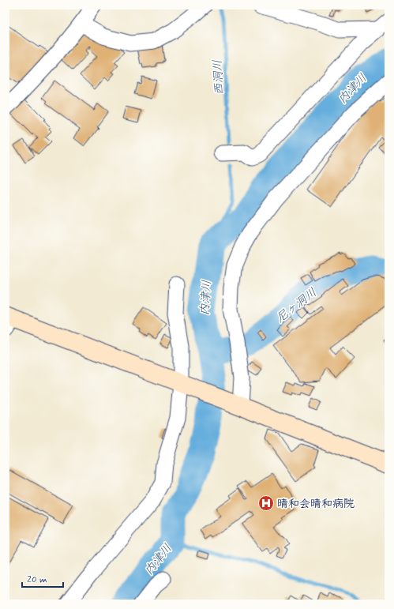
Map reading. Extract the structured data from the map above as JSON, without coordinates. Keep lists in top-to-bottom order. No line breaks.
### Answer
{"water":["西洞川","内津川","尼ヶ洞川"],"places":{"hospital":["晴和会晴和病院"]},"scale_bar":"20 m"}
